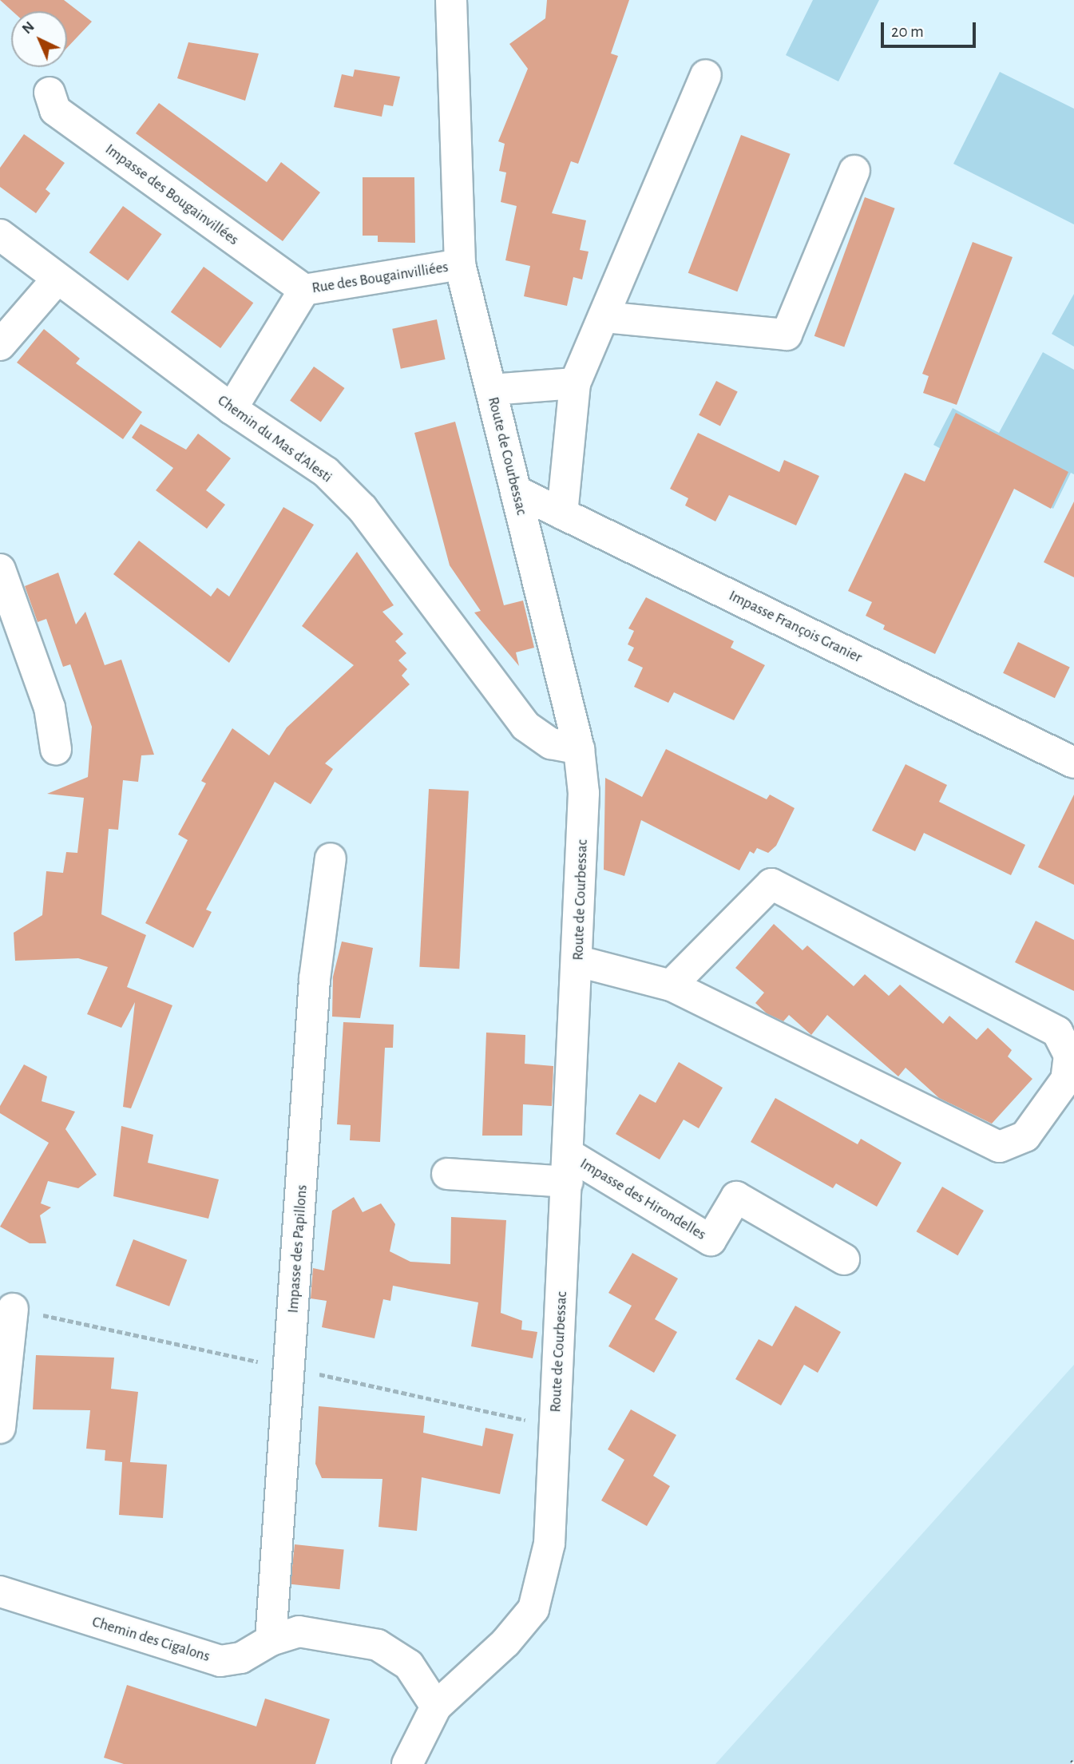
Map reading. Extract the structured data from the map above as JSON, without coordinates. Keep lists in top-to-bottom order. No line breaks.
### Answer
{"streets":{"street":["Impasse des Bougainvillées","Rue des Bougainvilliées","Chemin du Mas d'Alesti","Route de Courbessac","Impasse François Granier","Impasse des Hirondelles","Impasse des Papillons","Chemin des Cigalons"]},"crossings":[["Impasse des Bougainvillées","Rue des Bougainvilliées"],["Rue des Bougainvilliées","Chemin du Mas d'Alesti"],["Rue des Bougainvilliées","Route de Courbessac"],["Chemin du Mas d'Alesti","Route de Courbessac"],["Route de Courbessac","Impasse François Granier"],["Route de Courbessac","Impasse des Hirondelles"],["Route de Courbessac","Chemin des Cigalons"],["Impasse des Papillons","Chemin des Cigalons"]],"scale_bar":"20 m","north":"top left"}
